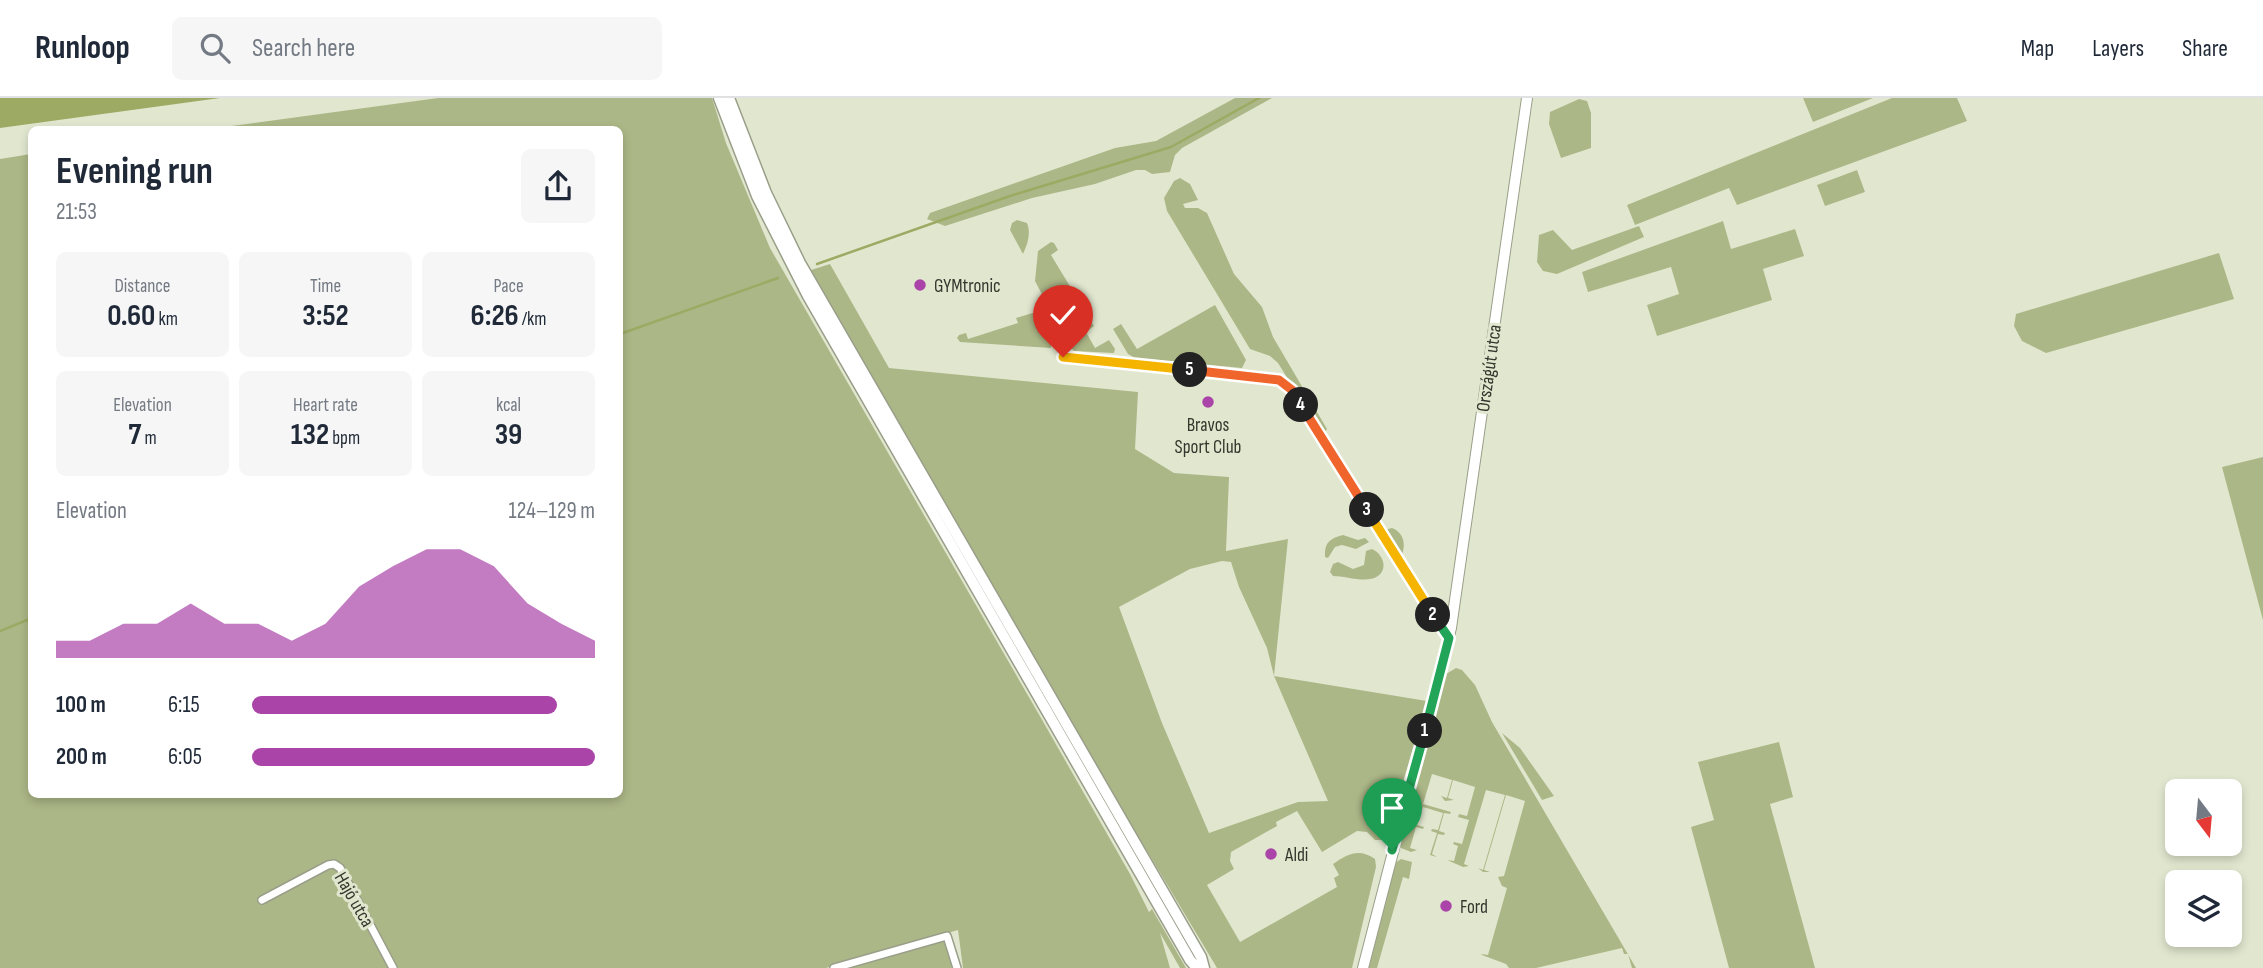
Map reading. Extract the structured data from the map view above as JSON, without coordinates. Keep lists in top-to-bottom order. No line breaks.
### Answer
{"streets":{"main road":["Országút utca"],"street":["Hajó utca"]},"places":["GYMtronic","Bravos Sport Club","Aldi","Ford"],"north":"bottom","page":{"header":"Runloop","search":"Search here","nav":["Map","Layers","Share"],"heading":["Evening run","21:53"],"stats":[["Distance","0.60 km"],["Time","3:52"],["Pace","6:26 /km"],["Elevation","7 m"],["Heart rate","132 bpm"],["kcal","39"]],"pins":["5","4","3","2","1"],"chart":["Elevation","124–129 m"],"list":[{"name":"100 m","note":"6:15"},{"name":"200 m","note":"6:05"}]}}
